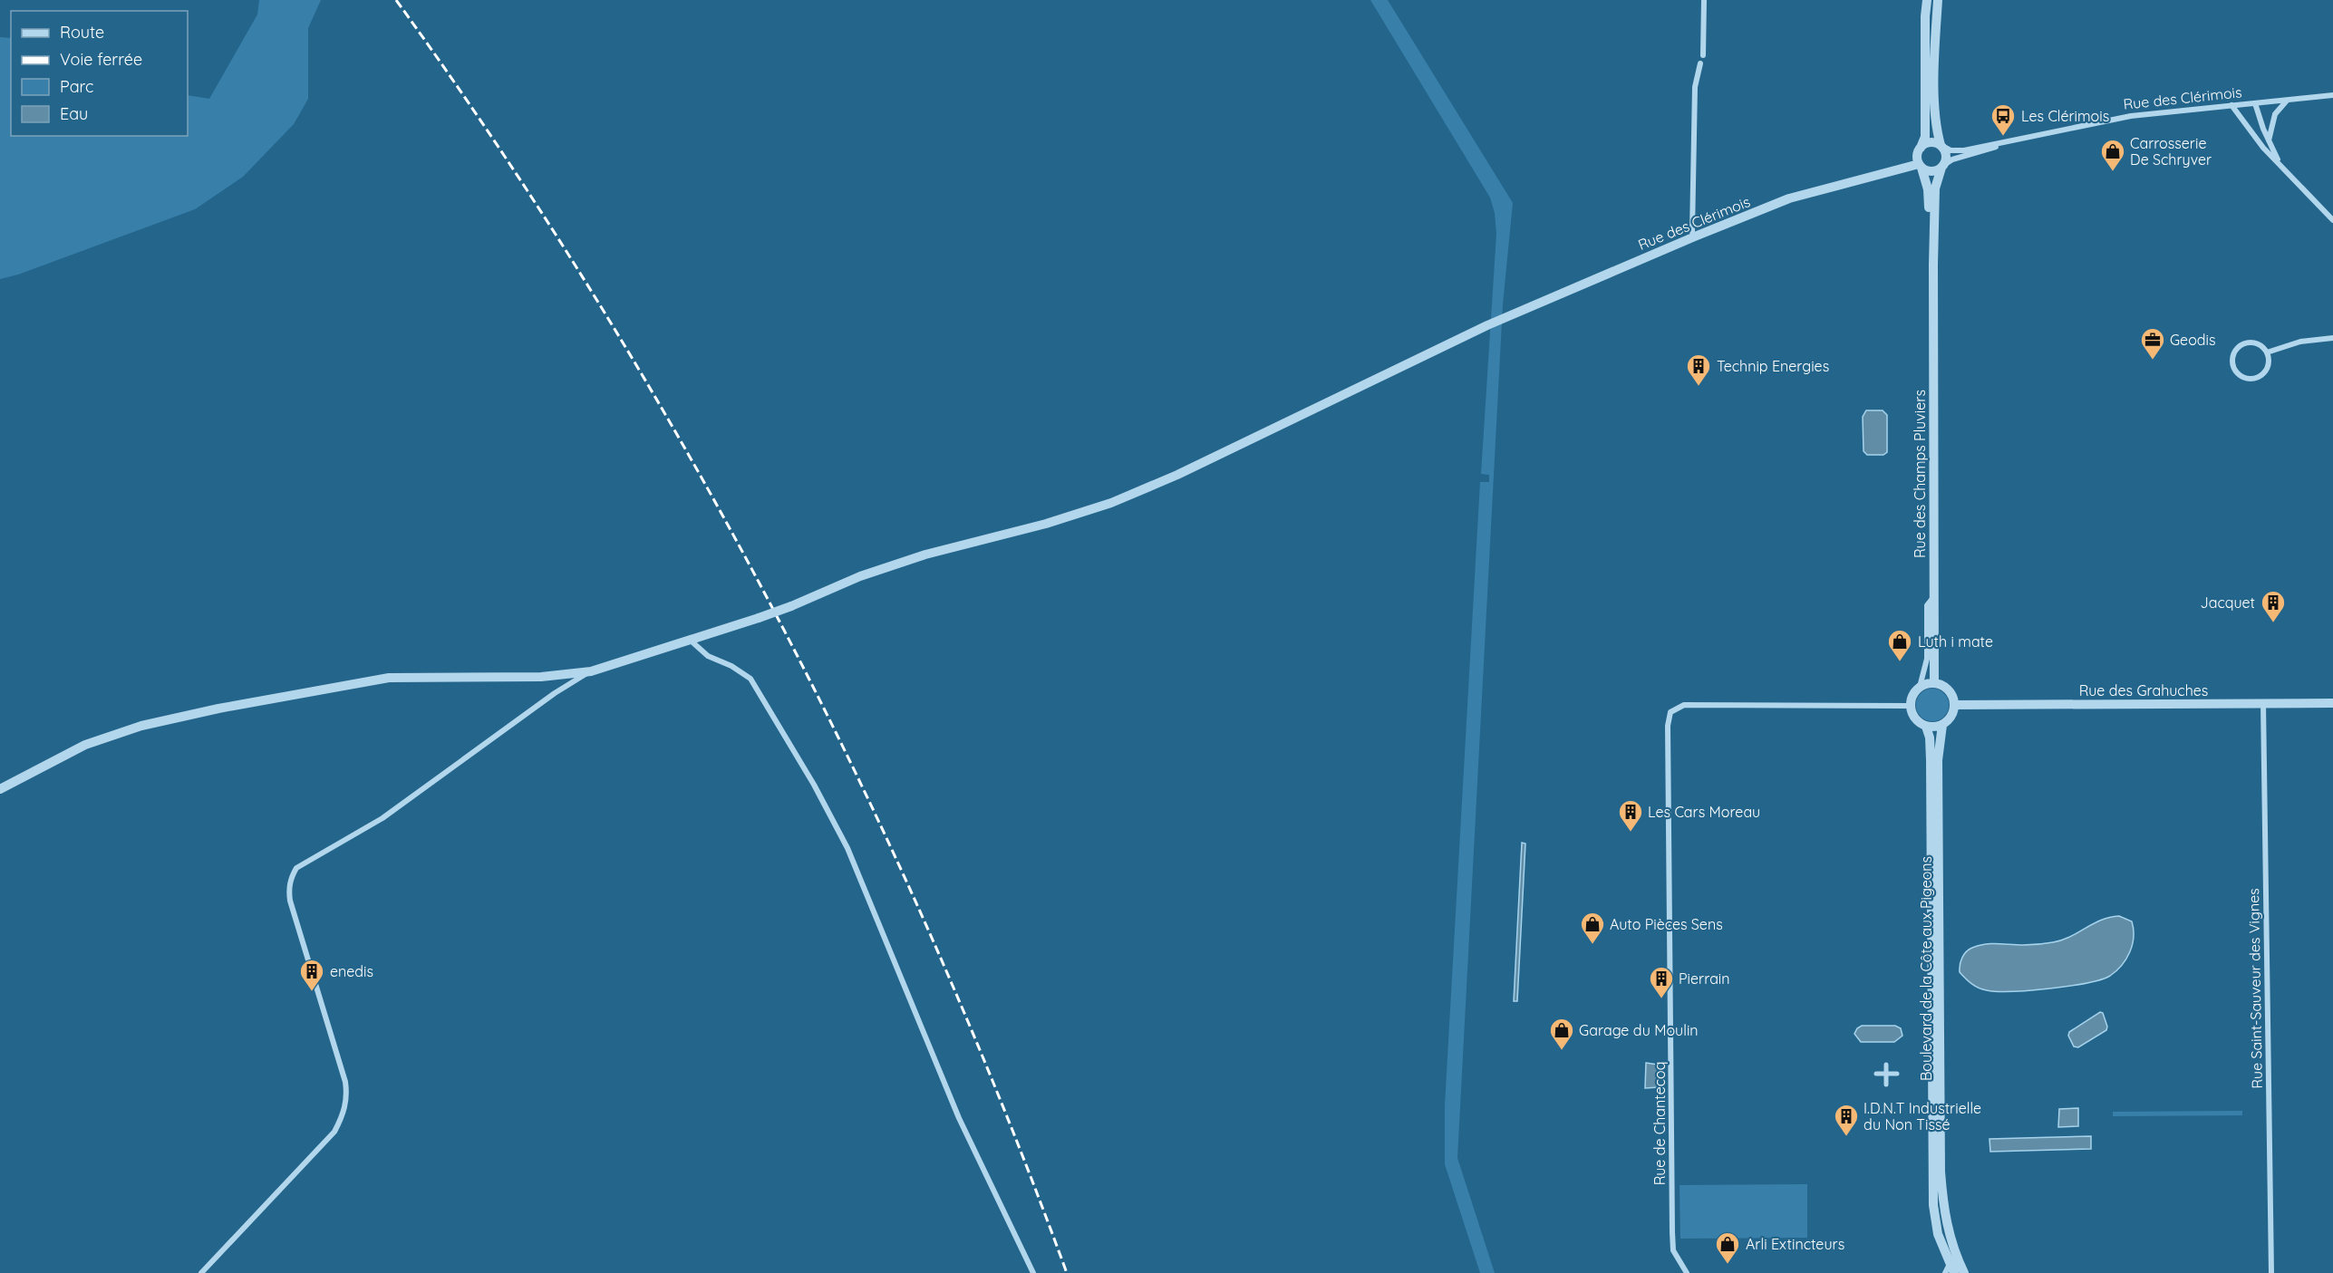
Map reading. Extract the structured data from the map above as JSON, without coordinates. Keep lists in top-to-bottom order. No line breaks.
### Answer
{"streets":{"street":["Rue des Clérimois","Rue des Champs Pluviers","Rue des Grahuches","Boulevard de la Côte aux Pigeons","Rue Saint-Sauveur des Vignes","Rue de Chantecoq"]},"crossings":[["Rue des Clérimois","Rue des Champs Pluviers"],["Rue des Champs Pluviers","Rue des Grahuches"],["Rue des Champs Pluviers","Boulevard de la Côte aux Pigeons"],["Rue des Champs Pluviers","Rue de Chantecoq"],["Rue des Grahuches","Boulevard de la Côte aux Pigeons"],["Rue des Grahuches","Rue Saint-Sauveur des Vignes"],["Rue des Grahuches","Rue de Chantecoq"],["Boulevard de la Côte aux Pigeons","Rue de Chantecoq"]],"places":{"bus stop":["Les Clérimois"],"shop":["Carrosserie De Schryver","Luth i mate","Auto Pièces Sens","Garage du Moulin","Arli Extincteurs"],"office":["Geodis"],"building":["Technip Energies","Jacquet","Les Cars Moreau","enedis","Pierrain","I.D.N.T Industrielle du Non Tissé"]},"legend":["Route","Voie ferrée","Parc","Eau"]}
